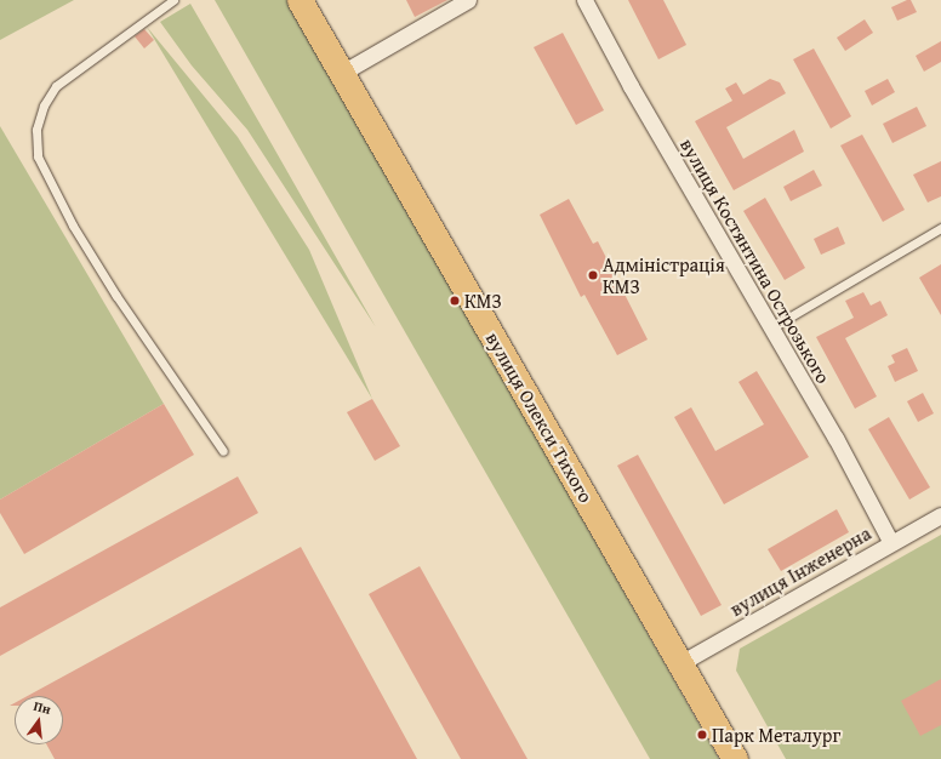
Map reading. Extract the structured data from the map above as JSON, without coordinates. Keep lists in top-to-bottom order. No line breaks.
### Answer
{"streets":{"main road":["вулиця Олекси Тихого"],"street":["вулиця Костянтина Острозького","вулиця Інженерна"]},"crossings":[["вулиця Костянтина Острозького","вулиця Інженерна"],["вулиця Олекси Тихого","вулиця Інженерна"]],"places":["Адміністрація КМЗ","КМЗ","Парк Металург"],"north":"top"}
